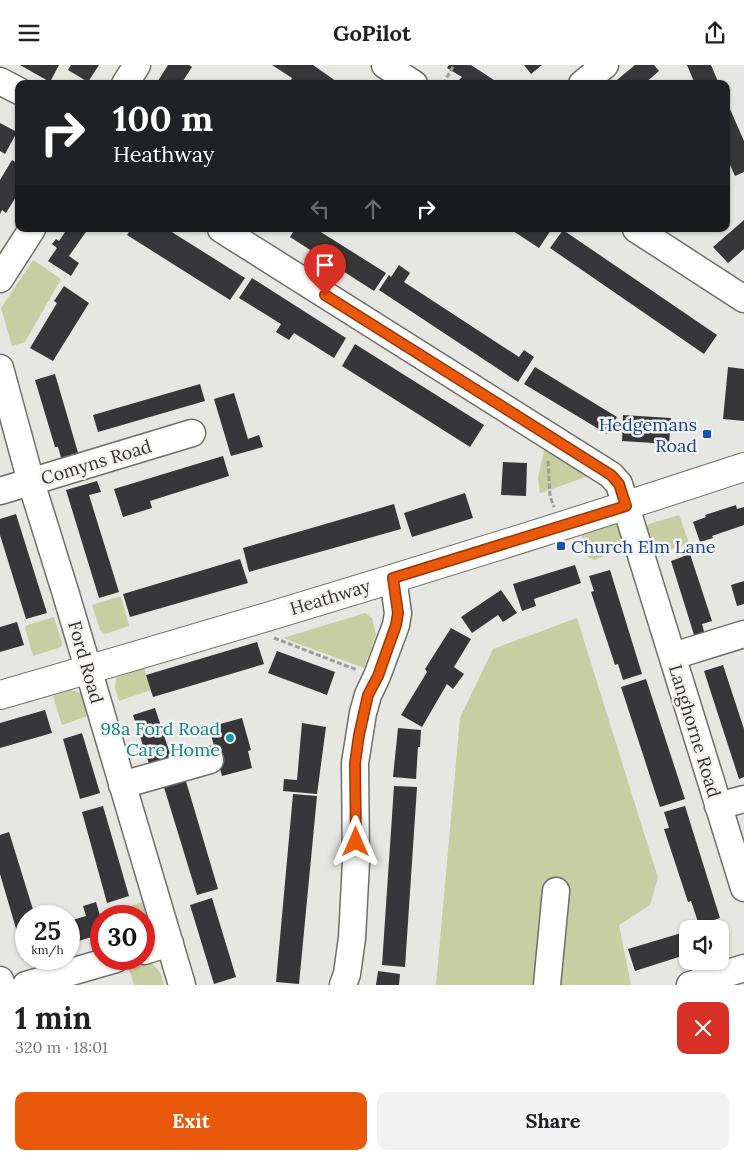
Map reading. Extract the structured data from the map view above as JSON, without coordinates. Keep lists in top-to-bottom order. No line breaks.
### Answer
{"streets":{"main road":["Heathway"],"street":["Comyns Road","Ford Road","Langhorne Road"]},"crossings":[["Comyns Road","Ford Road"],["Heathway","Ford Road"],["Heathway","Langhorne Road"]],"places":{"transit":["Hedgemans Road","Church Elm Lane"],"other":["98a Ford Road Care Home"]},"page":{"header":"GoPilot","turn":["100 m","Heathway"],"speed":"25 km/h","limit":"30","heading":["1 min","320 m · 18:01"],"buttons":["Exit","Share"]}}
